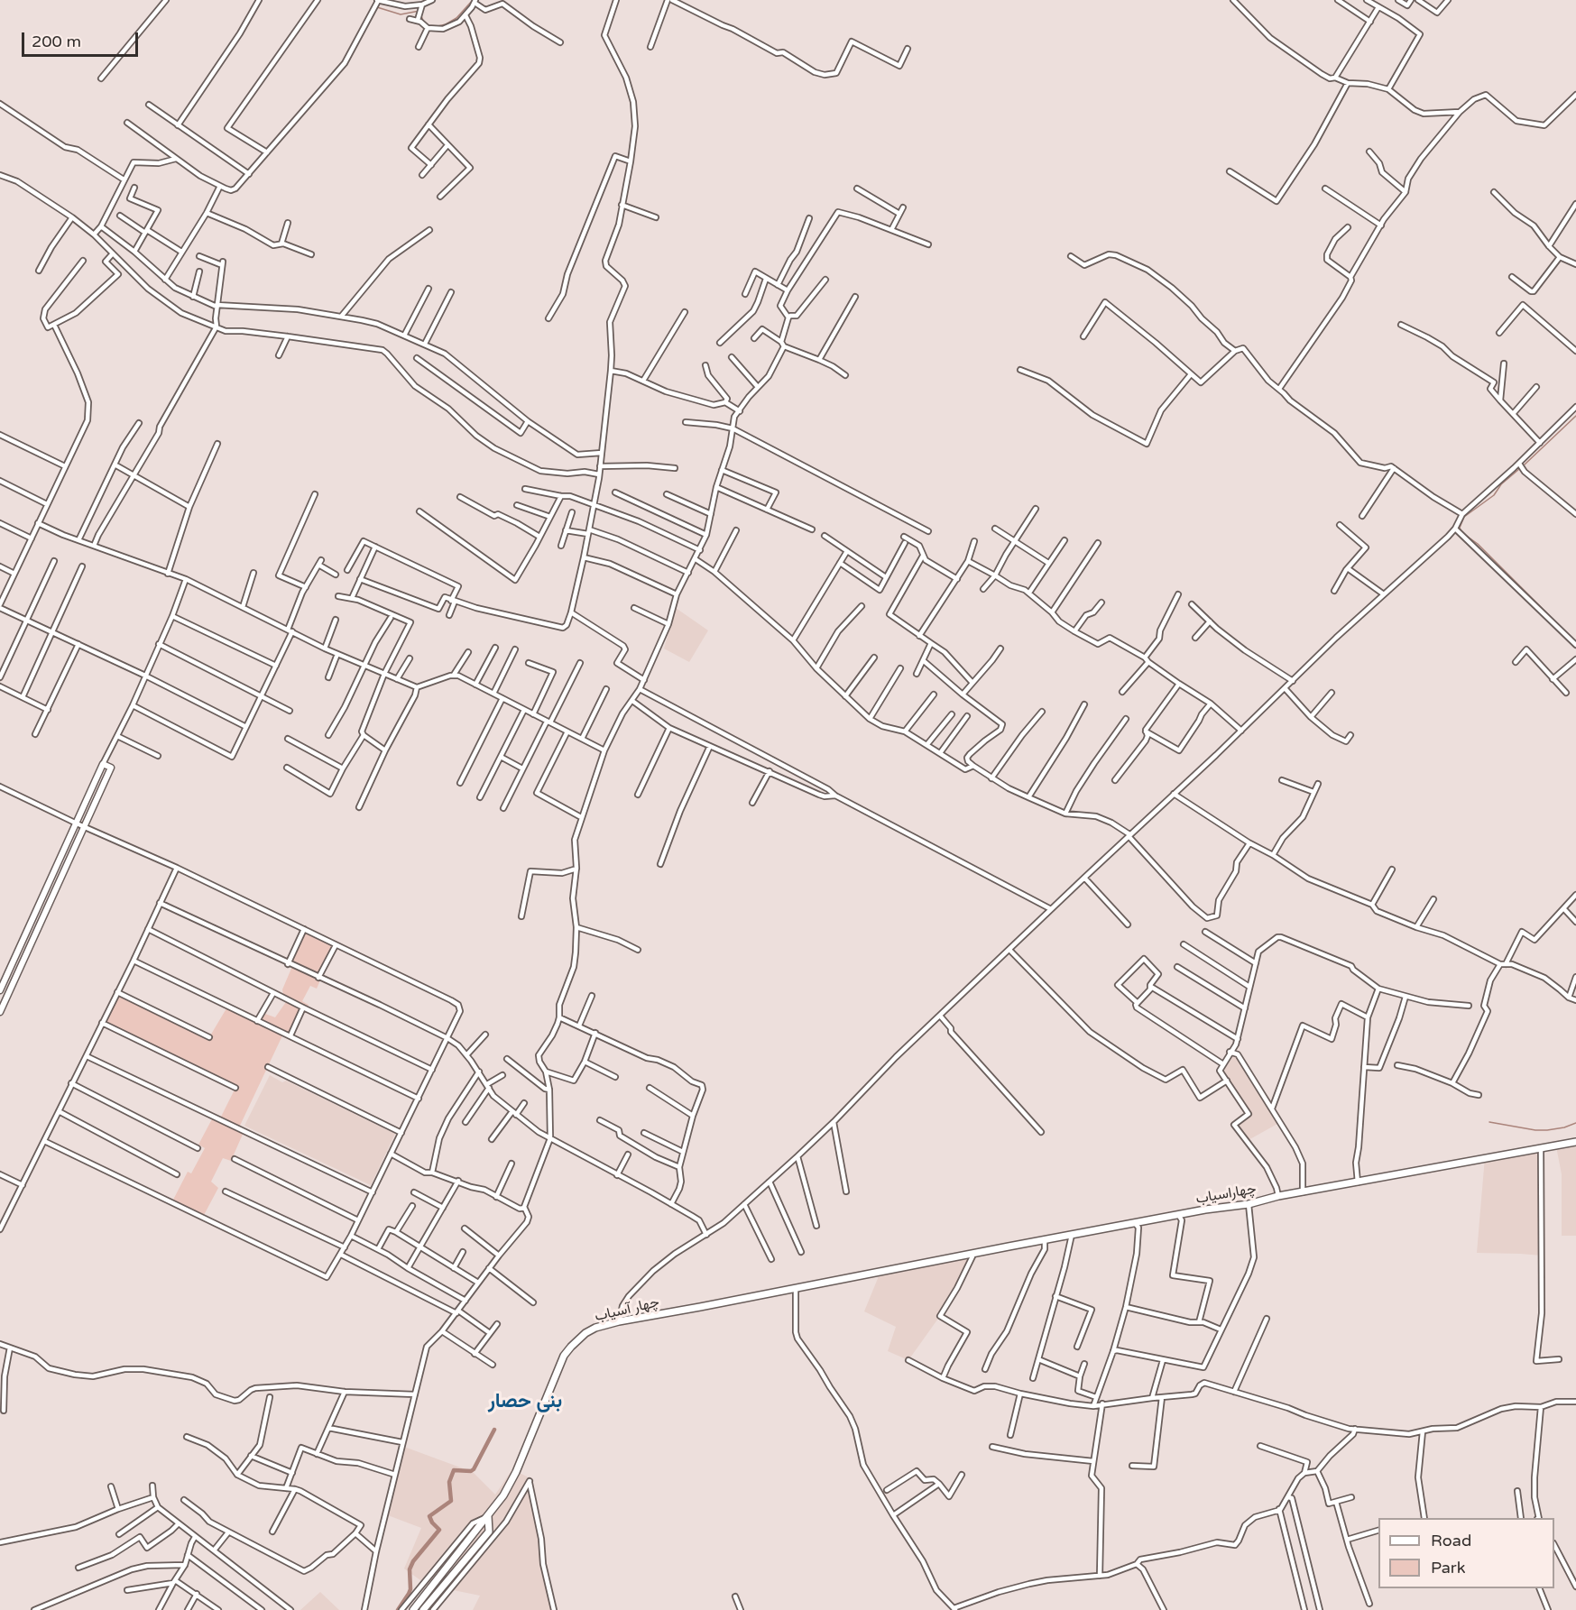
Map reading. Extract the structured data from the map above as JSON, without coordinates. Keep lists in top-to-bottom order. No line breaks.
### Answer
{"streets":{"highway":["چهاراسیاب","چهار آسیاب"]},"crossings":[["چهاراسیاب","چهار آسیاب"]],"districts":["بنی حصار"],"legend":["Road","Park"],"scale_bar":"200 m"}
